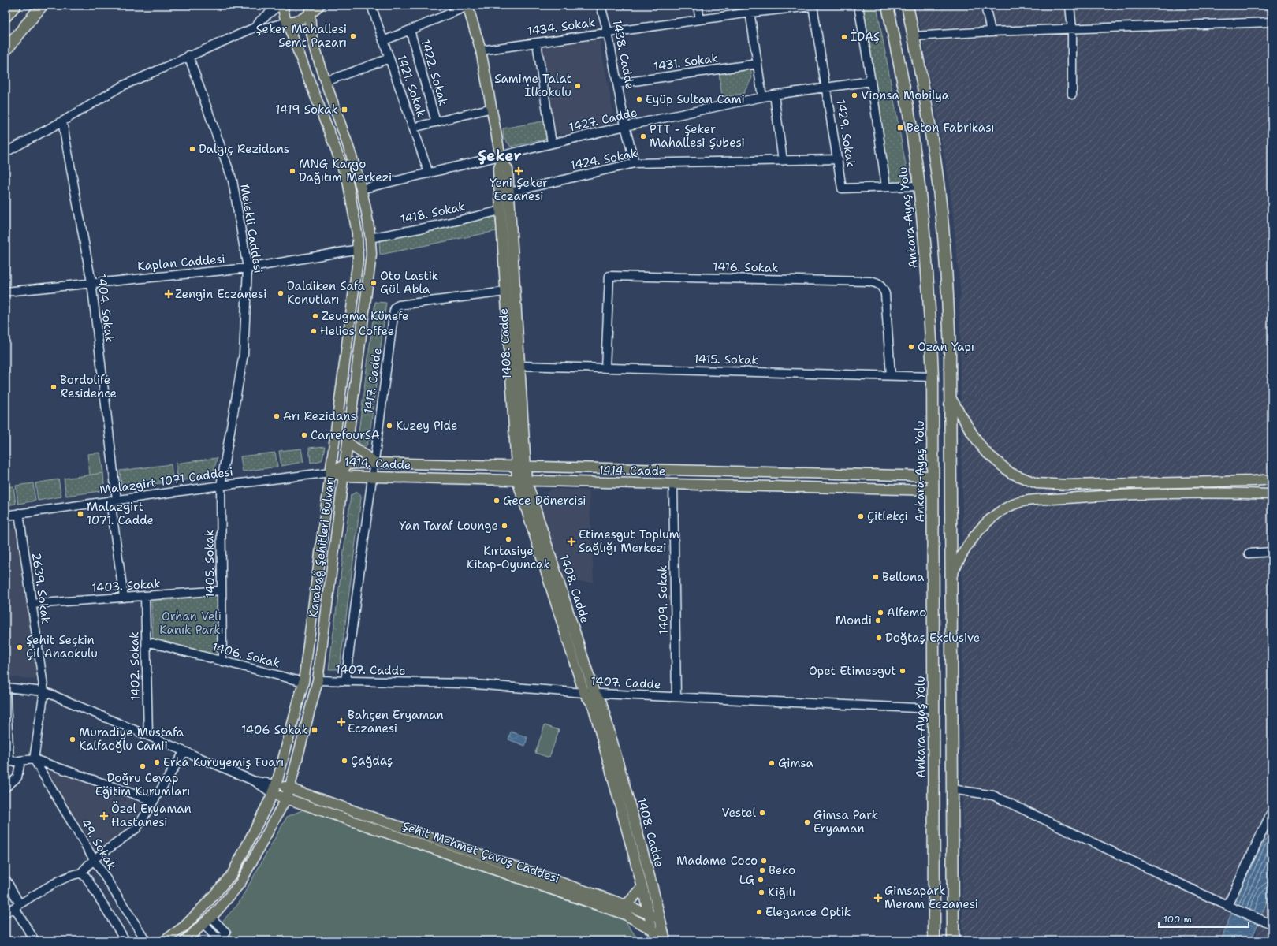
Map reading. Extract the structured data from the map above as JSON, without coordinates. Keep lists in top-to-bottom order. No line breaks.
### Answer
{"streets":{"highway":["Ankara-Ayaş Yolu"],"main road":["1408. Cadde","1414. Cadde","Karabağ Şehitleri Bulvarı","Şehit Mehmet Çavuş Caddesi"],"street":["1434. Sokak","1438. Cadde","1431. Sokak","1422. Sokak","1421. Sokak","1427. Cadde","1429. Sokak","1424. Sokak","1418. Sokak","Melekli Caddesi","Kaplan Caddesi","1416. Sokak","1404. Sokak","1415. Sokak","1417. Cadde","Malazgirt 1071 Caddesi","1405. Sokak","1403. Sokak","2639. Sokak","1409. Sokak","1406. Sokak","1402. Sokak","1407. Cadde","49. Sokak"]},"crossings":[["1434. Sokak","1438. Cadde"],["1434. Sokak","1429. Sokak"],["1434. Sokak","1408. Cadde"],["1438. Cadde","1431. Sokak"],["1438. Cadde","1427. Cadde"],["1438. Cadde","1424. Sokak"],["1421. Sokak","1427. Cadde"],["1427. Cadde","1429. Sokak"],["1427. Cadde","1408. Cadde"],["1427. Cadde","Karabağ Şehitleri Bulvarı"],["1429. Sokak","1424. Sokak"],["1429. Sokak","Ankara-Ayaş Yolu"],["1424. Sokak","1408. Cadde"],["1418. Sokak","1408. Cadde"],["1418. Sokak","Karabağ Şehitleri Bulvarı"],["Ankara-Ayaş Yolu","1415. Sokak"],["Ankara-Ayaş Yolu","1414. Cadde"],["Ankara-Ayaş Yolu","1407. Cadde"],["Melekli Caddesi","Kaplan Caddesi"],["Melekli Caddesi","Malazgirt 1071 Caddesi"],["Melekli Caddesi","1405. Sokak"],["Kaplan Caddesi","1404. Sokak"],["Kaplan Caddesi","Karabağ Şehitleri Bulvarı"],["1416. Sokak","1415. Sokak"],["1404. Sokak","Malazgirt 1071 Caddesi"],["1404. Sokak","1403. Sokak"],["1408. Cadde","1415. Sokak"],["1408. Cadde","1417. Cadde"],["1408. Cadde","1414. Cadde"],["1408. Cadde","1407. Cadde"],["1408. Cadde","Şehit Mehmet Çavuş Caddesi"],["1417. Cadde","1414. Cadde"],["1417. Cadde","1407. Cadde"],["1414. Cadde","Malazgirt 1071 Caddesi"],["1414. Cadde","Karabağ Şehitleri Bulvarı"],["1414. Cadde","1409. Sokak"],["Malazgirt 1071 Caddesi","Karabağ Şehitleri Bulvarı"],["Malazgirt 1071 Caddesi","1405. Sokak"],["Malazgirt 1071 Caddesi","2639. Sokak"],["Karabağ Şehitleri Bulvarı","1406. Sokak"],["Karabağ Şehitleri Bulvarı","1407. Cadde"],["Karabağ Şehitleri Bulvarı","Şehit Mehmet Çavuş Caddesi"],["1405. Sokak","1403. Sokak"],["1405. Sokak","1406. Sokak"],["1403. Sokak","2639. Sokak"],["1403. Sokak","1402. Sokak"],["2639. Sokak","49. Sokak"],["1409. Sokak","1407. Cadde"],["1406. Sokak","1402. Sokak"]],"districts":["Şeker"],"parks":["Orhan Veli Kanık Parkı"],"places":{"other":["Şeker Mahallesi Semt Pazarı","İDAŞ","Samime Talat İlkokulu","Vionsa Mobilya","Eyüp Sultan Cami","PTT - Şeker Mahallesi Şubesi","Dalgıç Rezidans","MNG Kargo Dağıtım Merkezi","Oto Lastik Gül Abla","Daldiken Safa Konutları","Zeugma Künefe","Helios Coffee","Ozan Yapı","Bordolife Residence","Arı Rezidans","Kuzey Pide","CarrefourSA","Gece Dönercisi","Çitlekçi","Yan Taraf Lounge","Kırtasiye Kitap-Oyuncak","Bellona","Alfemo","Mondi","Doğtaş Exclusive","Şehit Seçkin Çil Anaokulu","Opet Etimesgut","Muradiye Mustafa Kalfaoğlu Camii","Çağdaş","Erka Kuruyemiş Fuarı","Gimsa","Doğru Cevap Eğitim Kurumları","Vestel","Gimsa Park Eryaman","Madame Coco","Beko","LG","Kiğılı","Elegance Optik"],"transit":["1419 Sokak","Beton Fabrikası","Malazgirt 1071. Cadde","1406 Sokak"],"health":["Yeni Şeker Eczanesi","Zengin Eczanesi","Etimesgut Toplum Sağlığı Merkezi","Bahçen Eryaman Eczanesi","Özel Eryaman Hastanesi","Gimsapark Meram Eczanesi"]},"scale_bar":"100 m"}
